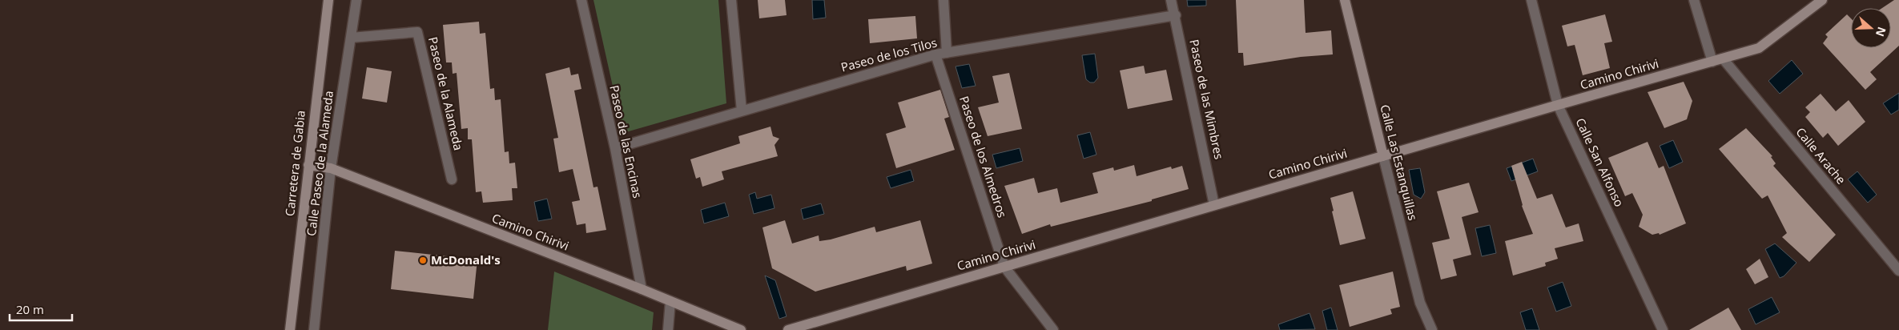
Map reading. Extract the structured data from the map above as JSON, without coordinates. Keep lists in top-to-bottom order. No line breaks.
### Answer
{"streets":{"street":["Paseo de los Tilos","Camino Chirivi","Paseo de la Alameda","Paseo de las Mimbres","Paseo de las Encinas","Calle Arache","Paseo de los Almedros","Calle Las Estanquillas","Calle San Alfonso","Carretera de Gabia","Calle Paseo de la Alameda"]},"crossings":[["Paseo de los Tilos","Paseo de las Mimbres"],["Paseo de los Tilos","Paseo de las Encinas"],["Paseo de los Tilos","Paseo de los Almedros"],["Camino Chirivi","Paseo de las Mimbres"],["Camino Chirivi","Paseo de las Encinas"],["Camino Chirivi","Calle Arache"],["Camino Chirivi","Paseo de los Almedros"],["Camino Chirivi","Calle Las Estanquillas"],["Camino Chirivi","Calle San Alfonso"],["Camino Chirivi","Carretera de Gabia"],["Camino Chirivi","Calle Paseo de la Alameda"],["Paseo de la Alameda","Calle Paseo de la Alameda"]],"places":["McDonald's"],"scale_bar":"20 m","north":"right"}
